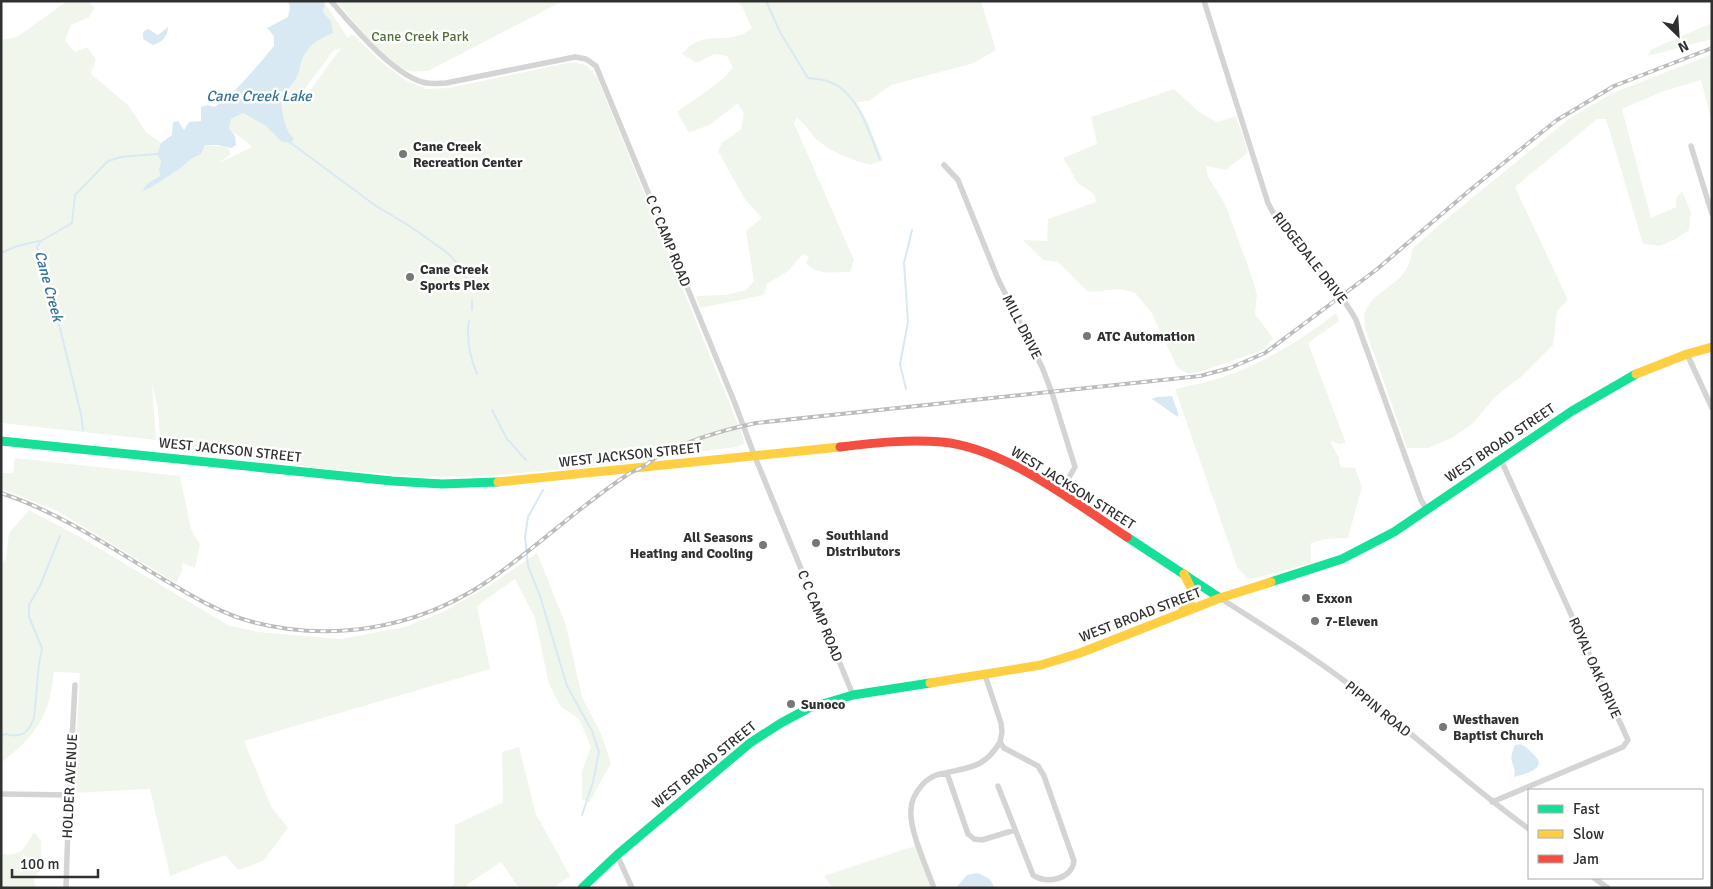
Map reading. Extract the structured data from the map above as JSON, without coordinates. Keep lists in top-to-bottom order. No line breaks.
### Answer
{"streets":{"main road":["WEST BROAD STREET","WEST JACKSON STREET"],"street":["C C CAMP ROAD","RIDGEDALE DRIVE","MILL DRIVE","ROYAL OAK DRIVE","PIPPIN ROAD","HOLDER AVENUE"]},"crossings":[["C C CAMP ROAD","WEST BROAD STREET"],["C C CAMP ROAD","WEST JACKSON STREET"],["RIDGEDALE DRIVE","WEST BROAD STREET"],["MILL DRIVE","WEST JACKSON STREET"],["WEST BROAD STREET","WEST JACKSON STREET"],["WEST BROAD STREET","ROYAL OAK DRIVE"],["WEST BROAD STREET","PIPPIN ROAD"],["WEST JACKSON STREET","PIPPIN ROAD"],["ROYAL OAK DRIVE","PIPPIN ROAD"]],"water":["Cane Creek Lake","Cane Creek"],"parks":["Cane Creek Park"],"places":["Cane Creek Recreation Center","Cane Creek Sports Plex","ATC Automation","Southland Distributors","All Seasons Heating and Cooling","Exxon","7-Eleven","Sunoco","Westhaven Baptist Church"],"legend":["Fast","Slow","Jam"],"scale_bar":"100 m","north":"bottom right"}
